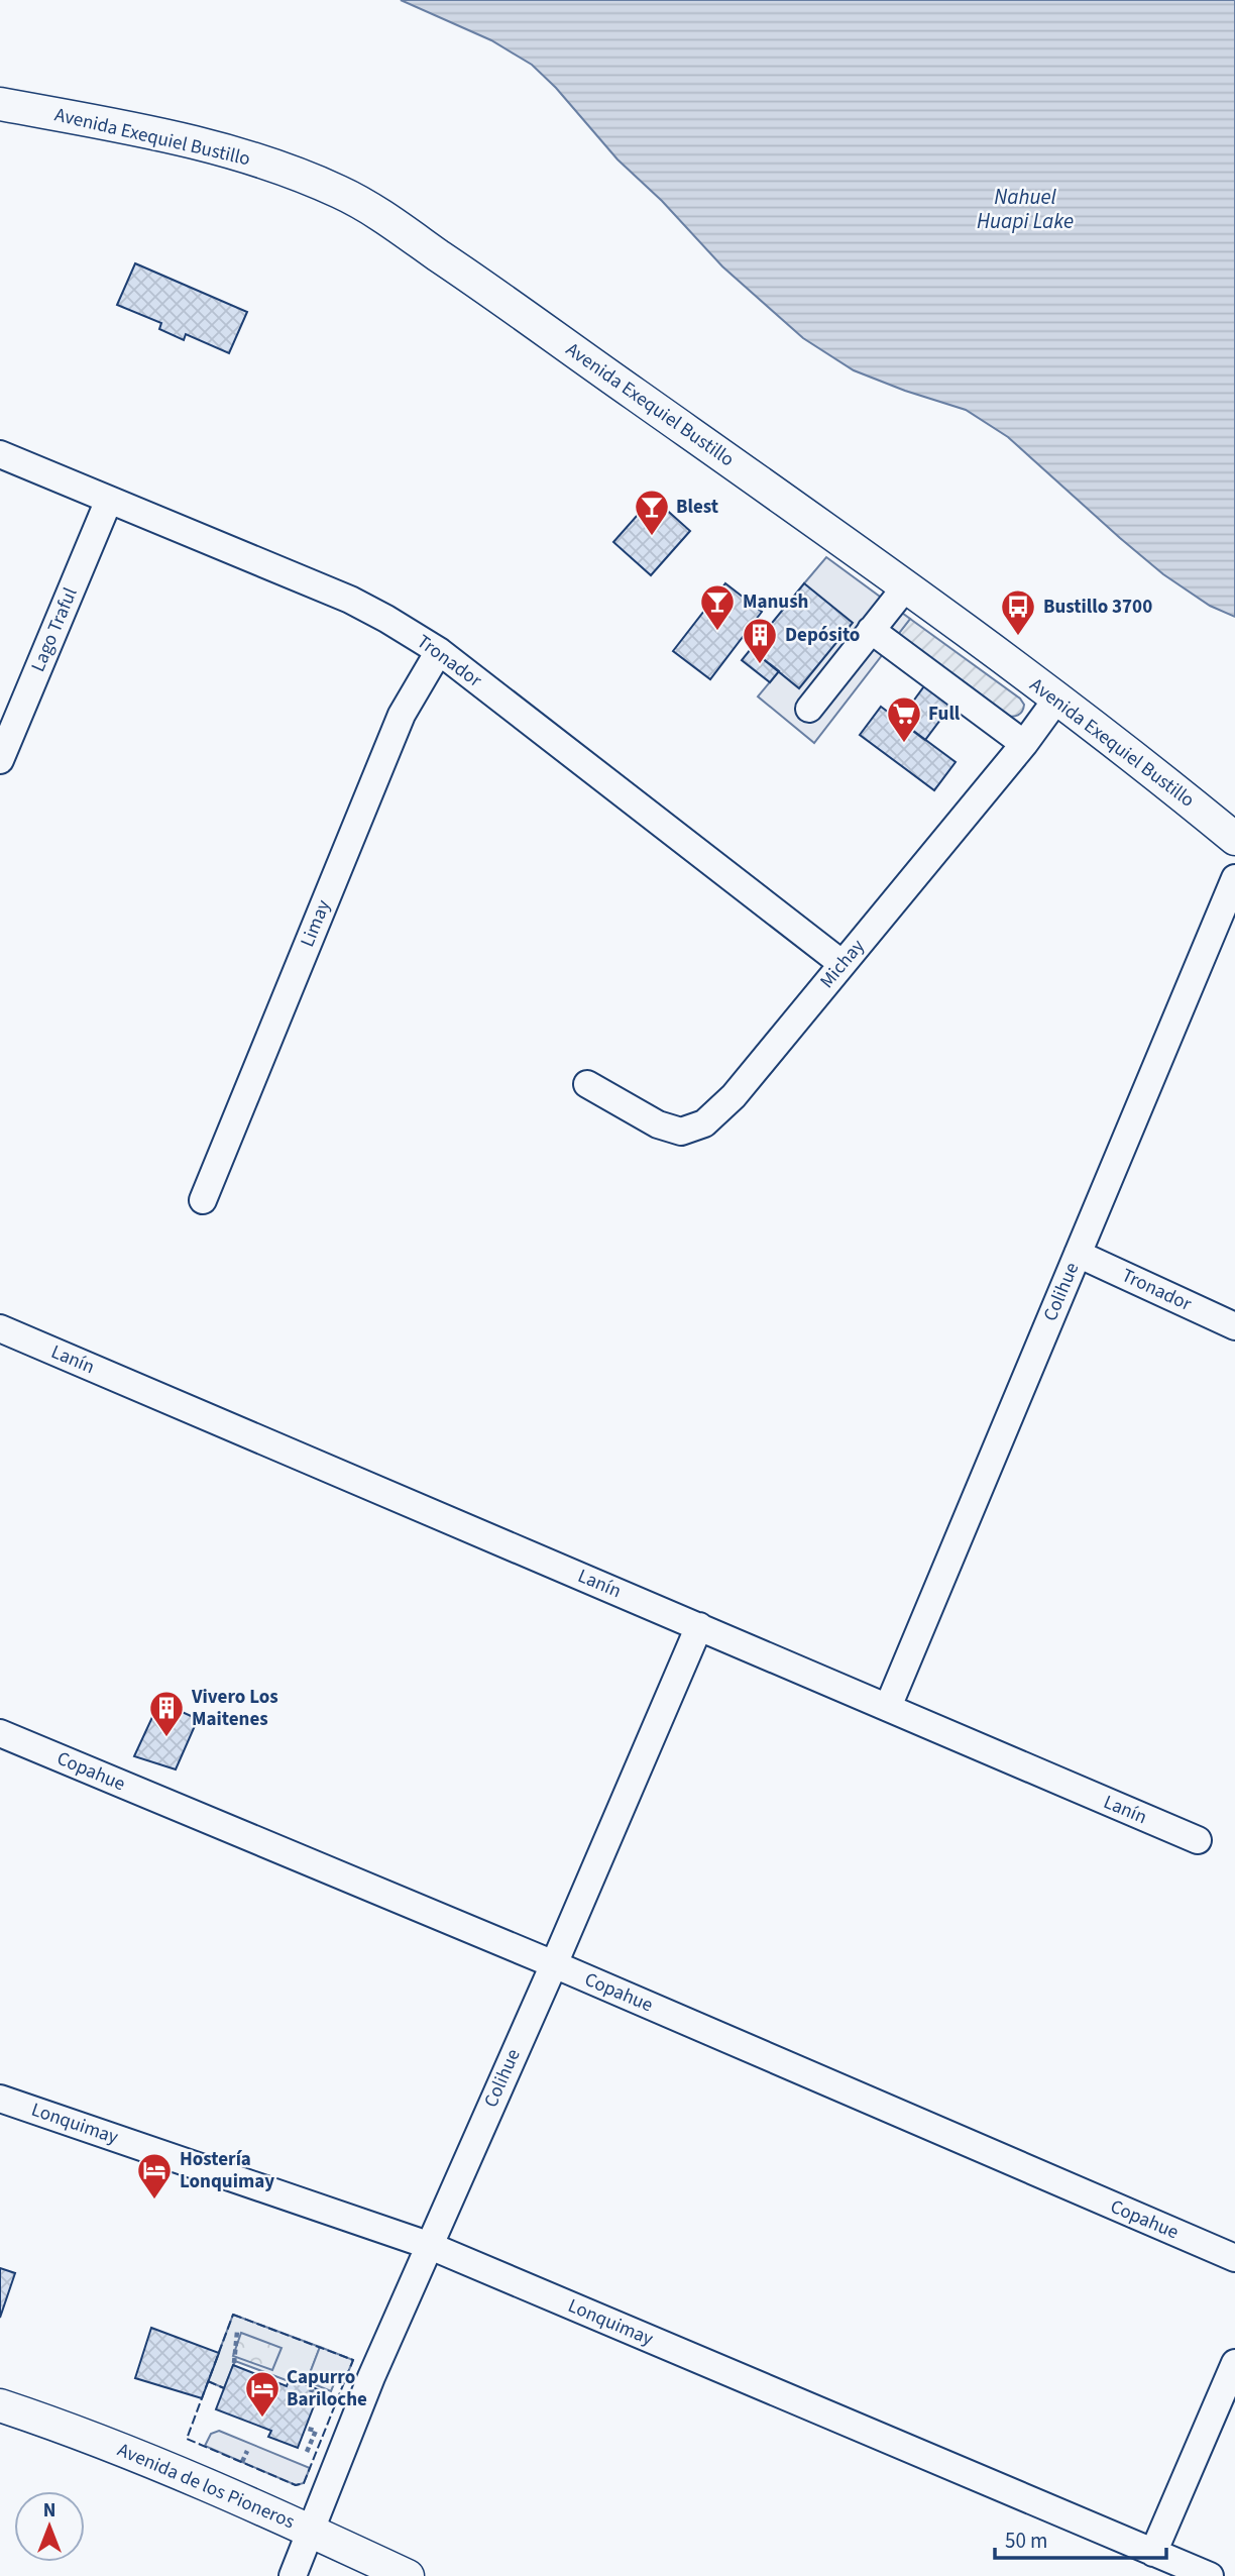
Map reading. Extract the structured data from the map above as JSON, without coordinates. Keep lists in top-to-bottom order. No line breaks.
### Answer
{"streets":{"main road":["Avenida Exequiel Bustillo","Avenida de los Pioneros"],"street":["Lago Traful","Tronador","Limay","Michay","Colihue","Lanín","Copahue","Lonquimay"]},"crossings":[["Avenida Exequiel Bustillo","Michay"],["Lago Traful","Tronador"],["Tronador","Limay"],["Tronador","Michay"],["Tronador","Colihue"],["Colihue","Lanín"],["Colihue","Copahue"],["Colihue","Lonquimay"],["Colihue","Avenida de los Pioneros"]],"water":["Nahuel Huapi Lake"],"places":{"bar":["Blest","Manush"],"bus stop":["Bustillo 3700"],"building":["Depósito","Vivero Los Maitenes"],"supermarket":["Full"],"hotel":["Hostería Lonquimay","Capurro Bariloche"]},"scale_bar":"50 m","north":"top"}
